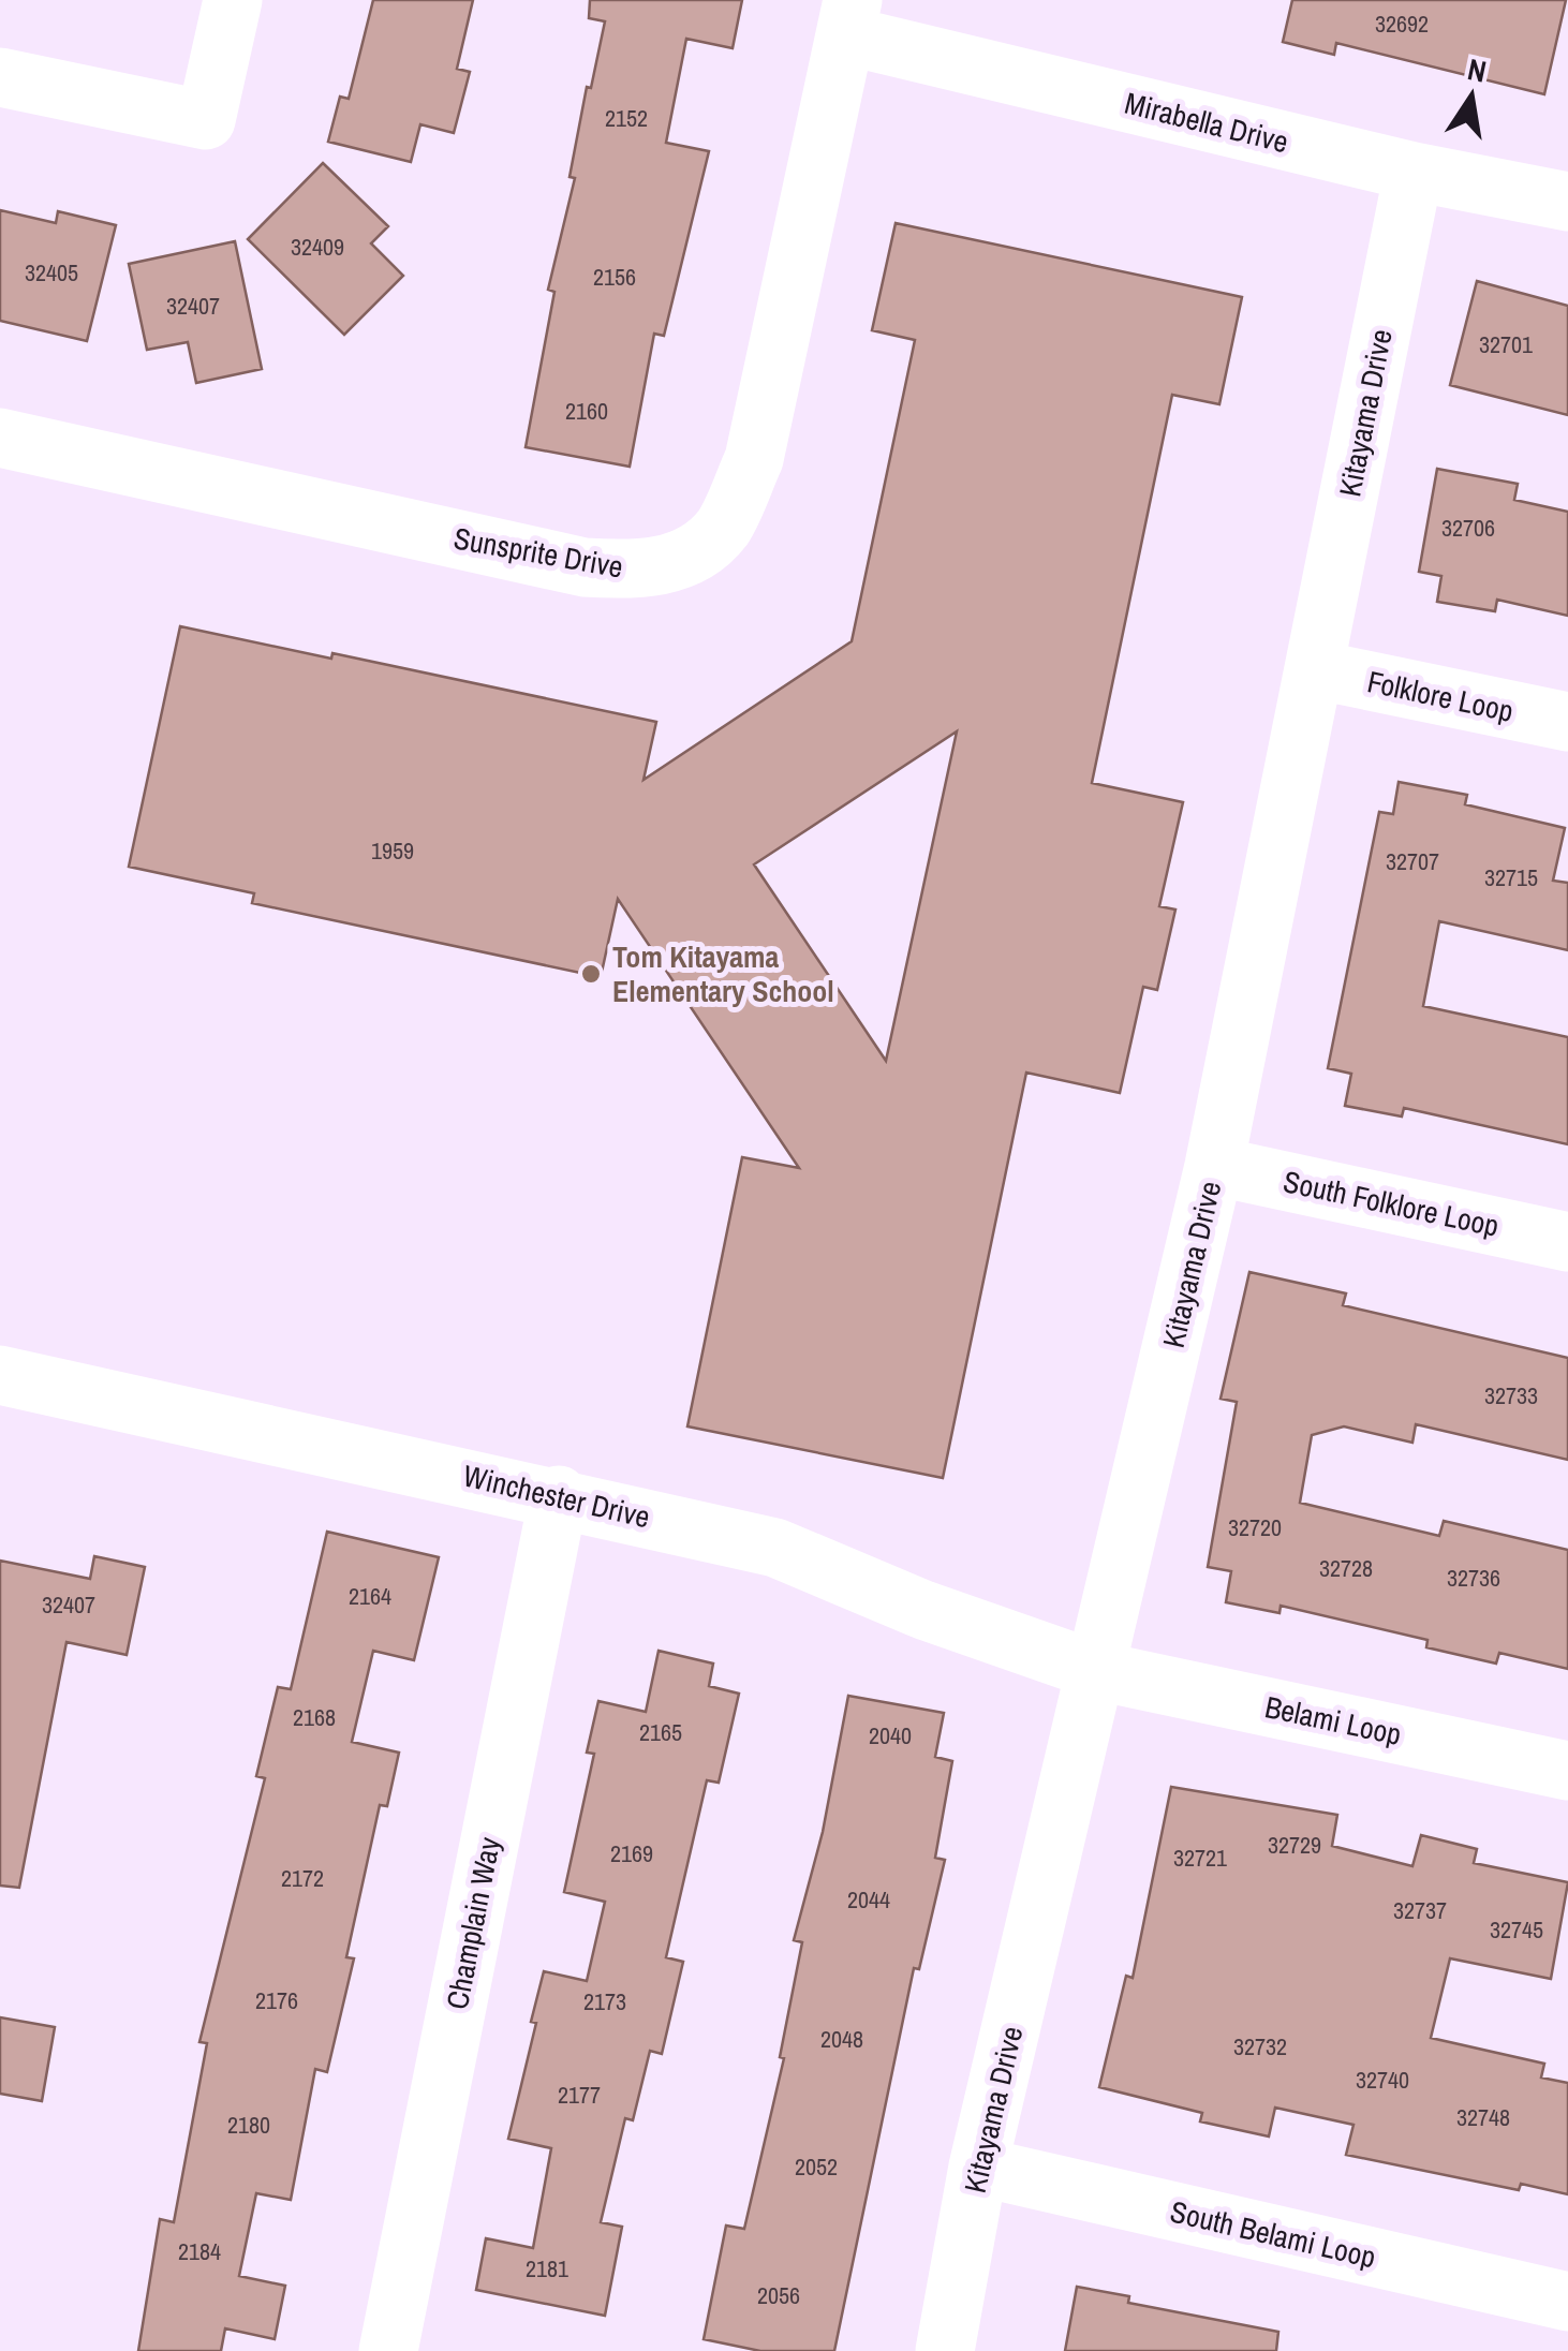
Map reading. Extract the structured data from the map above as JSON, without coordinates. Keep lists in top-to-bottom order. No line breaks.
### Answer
{"streets":{"street":["Mirabella Drive","Kitayama Drive","Sunsprite Drive","Folklore Loop","South Folklore Loop","Winchester Drive","Belami Loop","Champlain Way","South Belami Loop"]},"crossings":[["Mirabella Drive","Kitayama Drive"],["Mirabella Drive","Sunsprite Drive"],["Kitayama Drive","Folklore Loop"],["Kitayama Drive","South Folklore Loop"],["Kitayama Drive","Winchester Drive"],["Kitayama Drive","Belami Loop"],["Kitayama Drive","South Belami Loop"],["Winchester Drive","Belami Loop"],["Winchester Drive","Champlain Way"]],"places":["Tom Kitayama Elementary School"],"house_numbers":["32692","2152","32409","32405","2156","32407","32701","2160","32706","1959","32707","32715","32733","32720","32728","32736","2164","32407","2168","2165","2040","32729","2169","32721","2172","2044","32737","32745","2176","2173","2048","32732","32740","2177","32748","2180","2052","2184","2181","2056"],"north":"top"}
